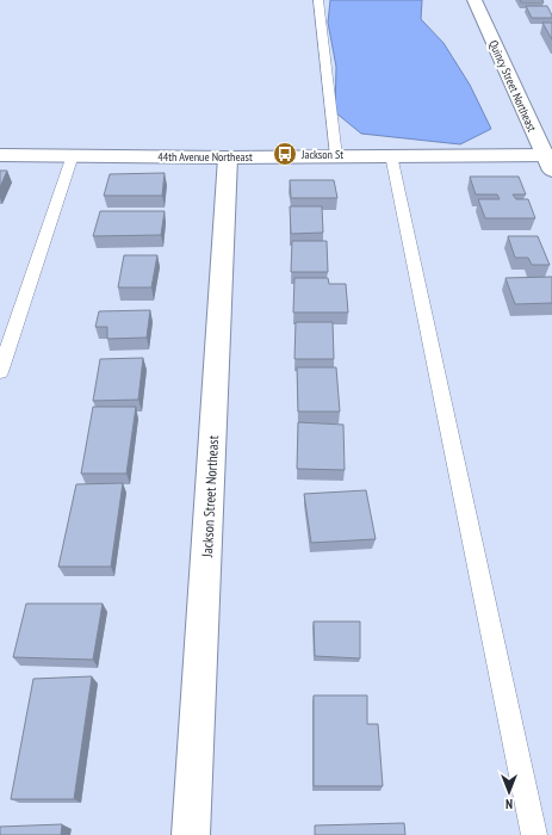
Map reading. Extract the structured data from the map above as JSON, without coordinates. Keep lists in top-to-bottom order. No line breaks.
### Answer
{"streets":{"street":["Quincy Street Northeast","44th Avenue Northeast","Jackson Street Northeast"]},"crossings":[["Quincy Street Northeast","44th Avenue Northeast"],["44th Avenue Northeast","Jackson Street Northeast"]],"places":{"bus stop":["Jackson St"]},"north":"bottom"}
